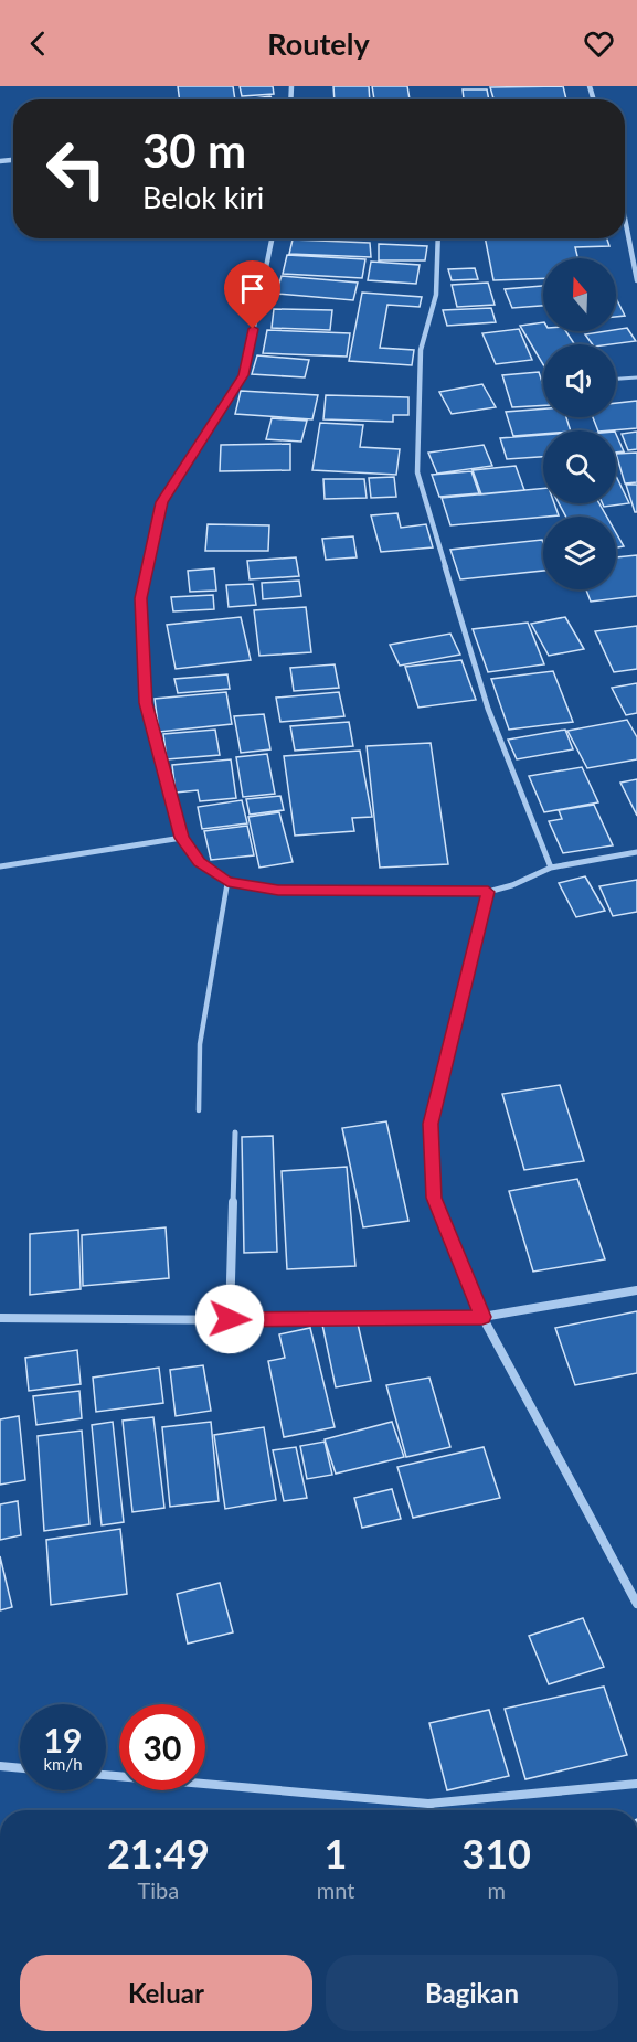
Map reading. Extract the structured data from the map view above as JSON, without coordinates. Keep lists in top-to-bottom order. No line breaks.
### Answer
{"north":"top","page":{"header":"Routely","turn":["30 m","Belok kiri"],"speed":"19 km/h","limit":"30","eta":["21:49","Tiba","1","mnt","310","m"],"buttons":["Keluar","Bagikan"]}}
